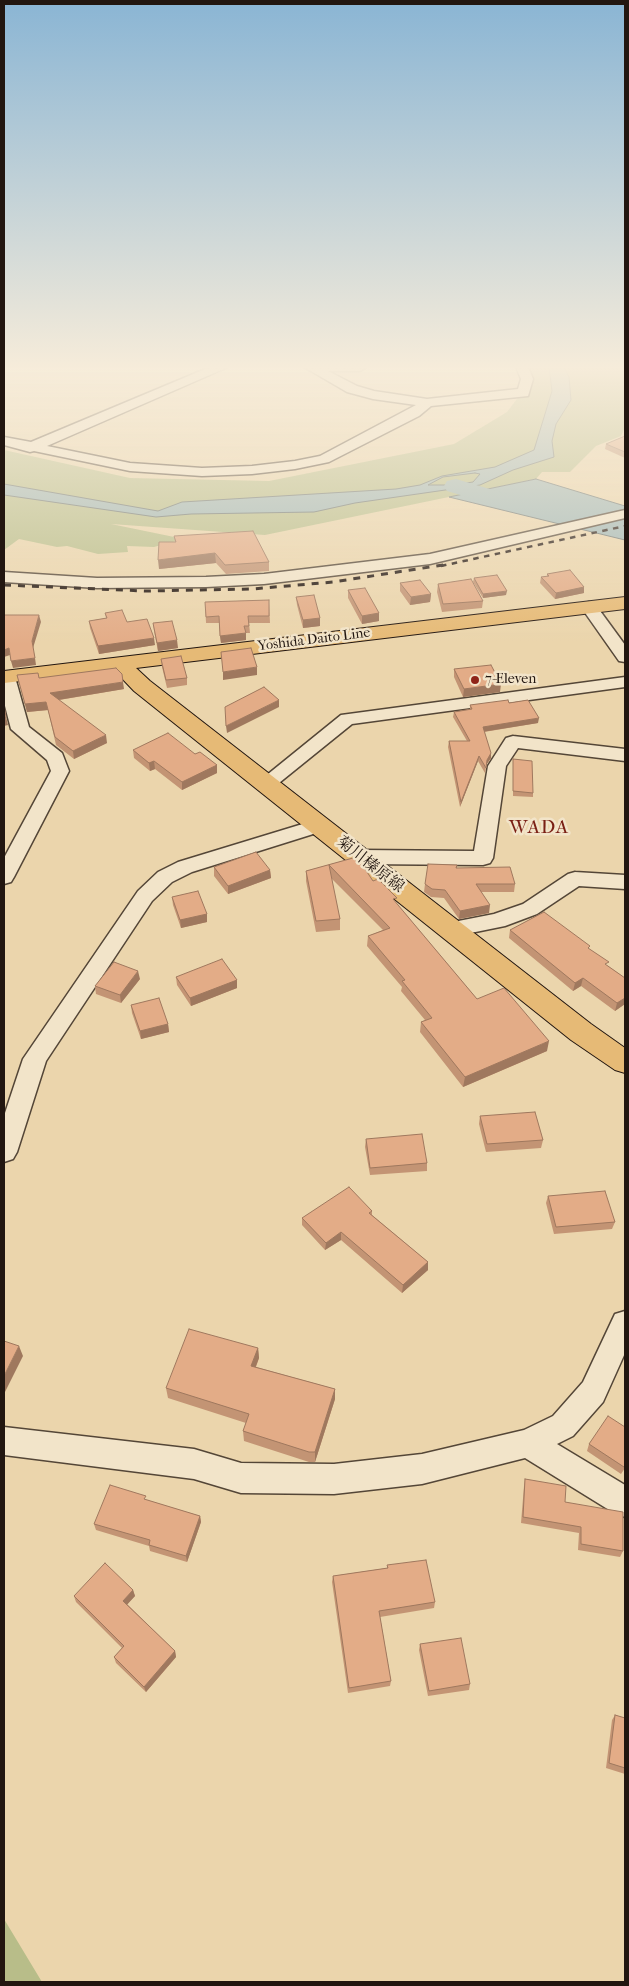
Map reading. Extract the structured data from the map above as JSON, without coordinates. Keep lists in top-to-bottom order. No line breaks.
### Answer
{"streets":{"main road":["Yoshida Daito Line","菊川榛原線"]},"crossings":[["Yoshida Daito Line","菊川榛原線"]],"districts":["WADA"],"places":["7-Eleven"]}
